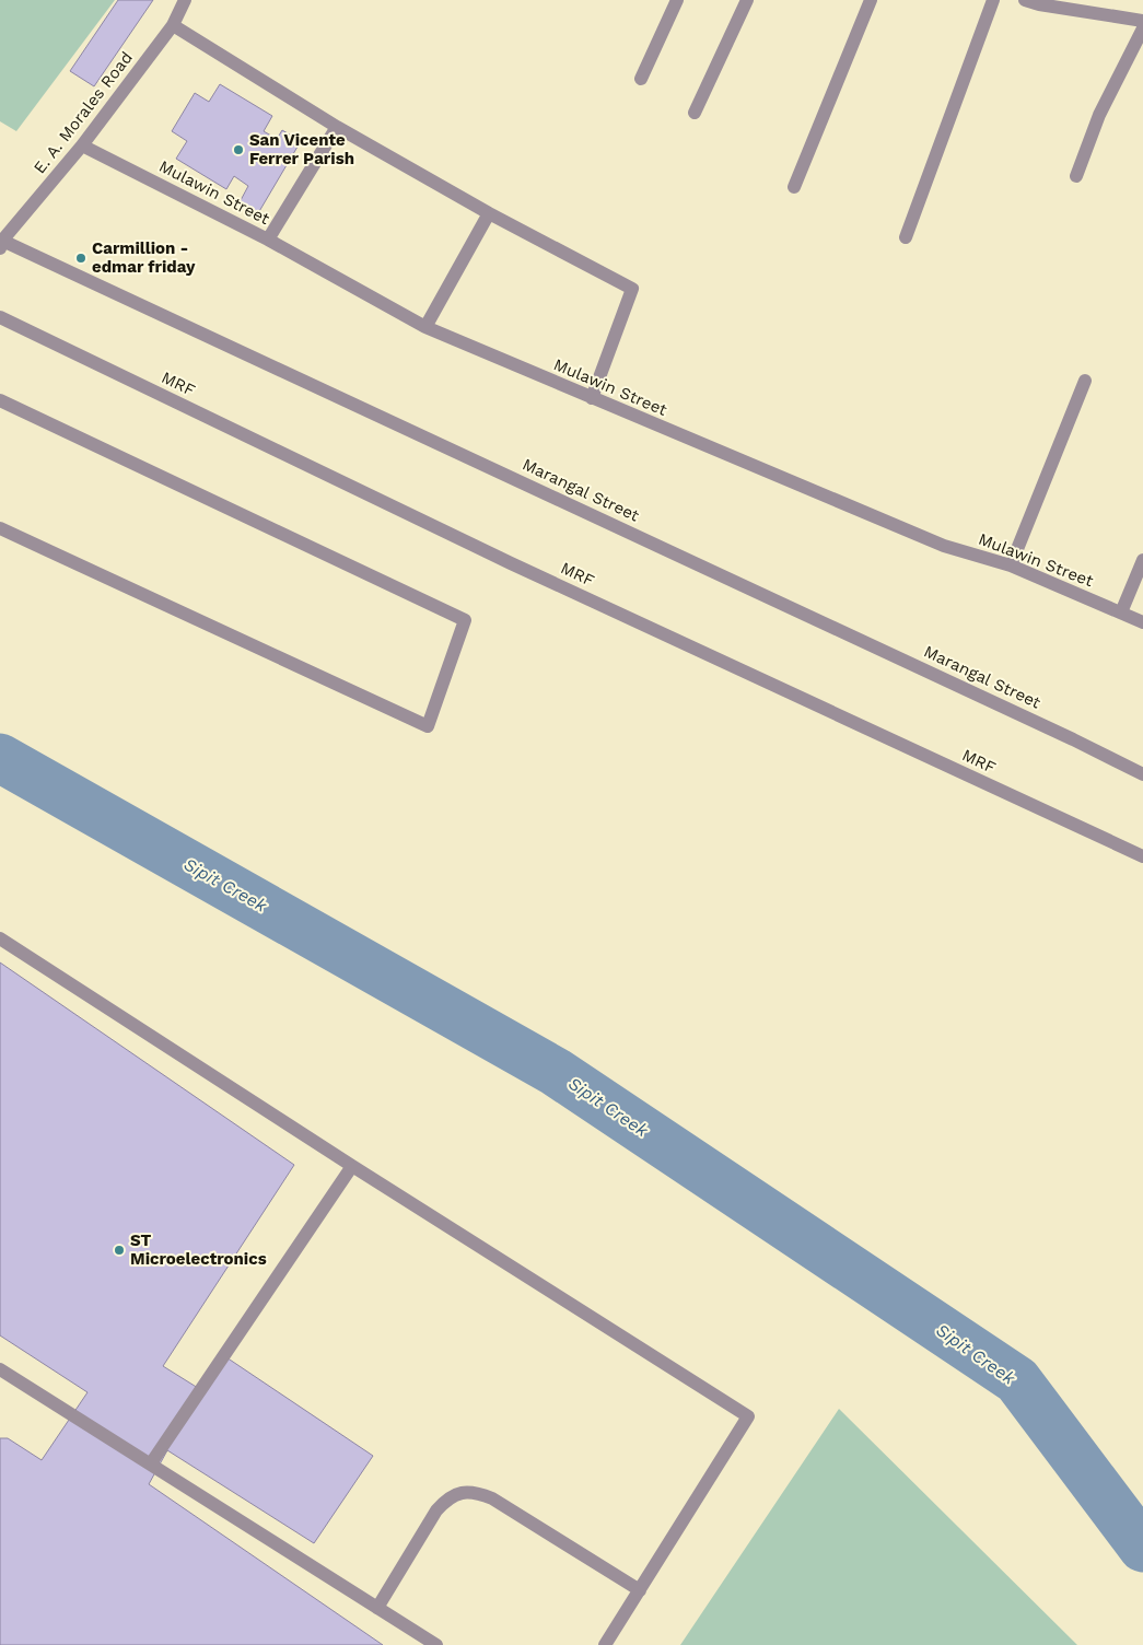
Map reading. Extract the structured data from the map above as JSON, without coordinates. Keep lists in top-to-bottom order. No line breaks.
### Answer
{"streets":{"street":["E. A. Morales Road","Mulawin Street","MRF","Marangal Street"]},"crossings":[["E. A. Morales Road","Mulawin Street"],["E. A. Morales Road","Marangal Street"]],"water":["Sipit Creek"],"places":["San Vicente Ferrer Parish","Carmillion - edmar friday","ST Microelectronics"]}
